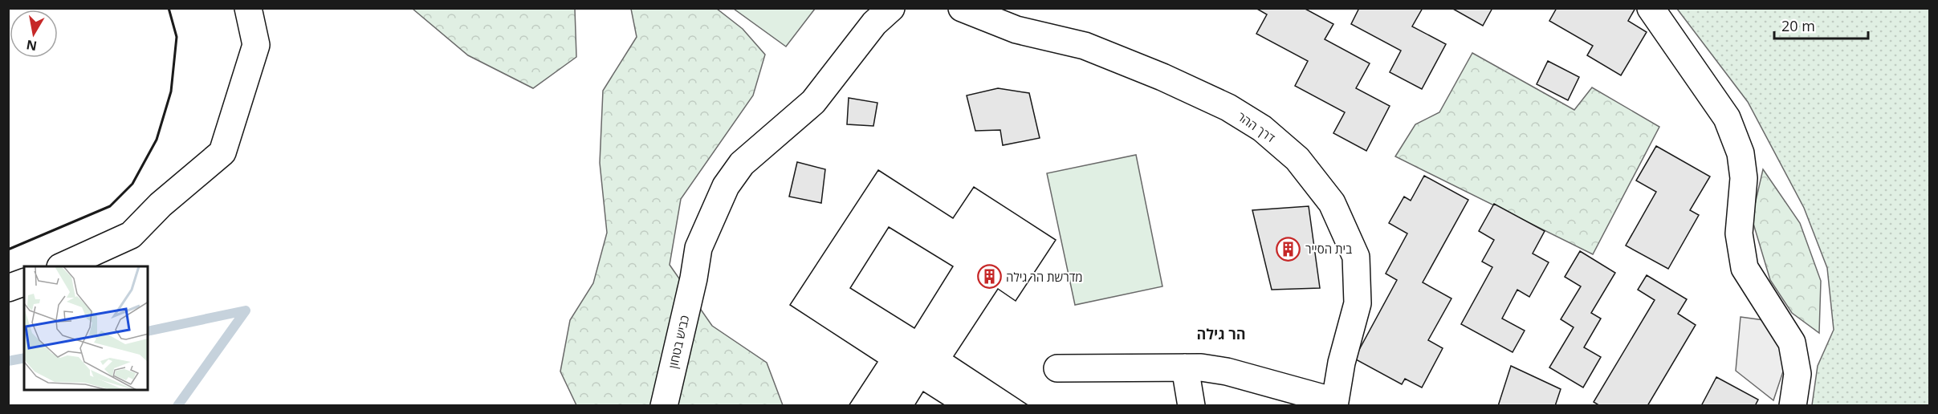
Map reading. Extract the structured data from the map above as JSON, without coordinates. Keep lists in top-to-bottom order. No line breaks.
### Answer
{"streets":{"street":["דרך ההר","כביש בטחון"]},"districts":["הר גילה"],"places":{"building":["בית הסייר","מדרשת הר גילה"]},"scale_bar":"20 m","north":"bottom"}
